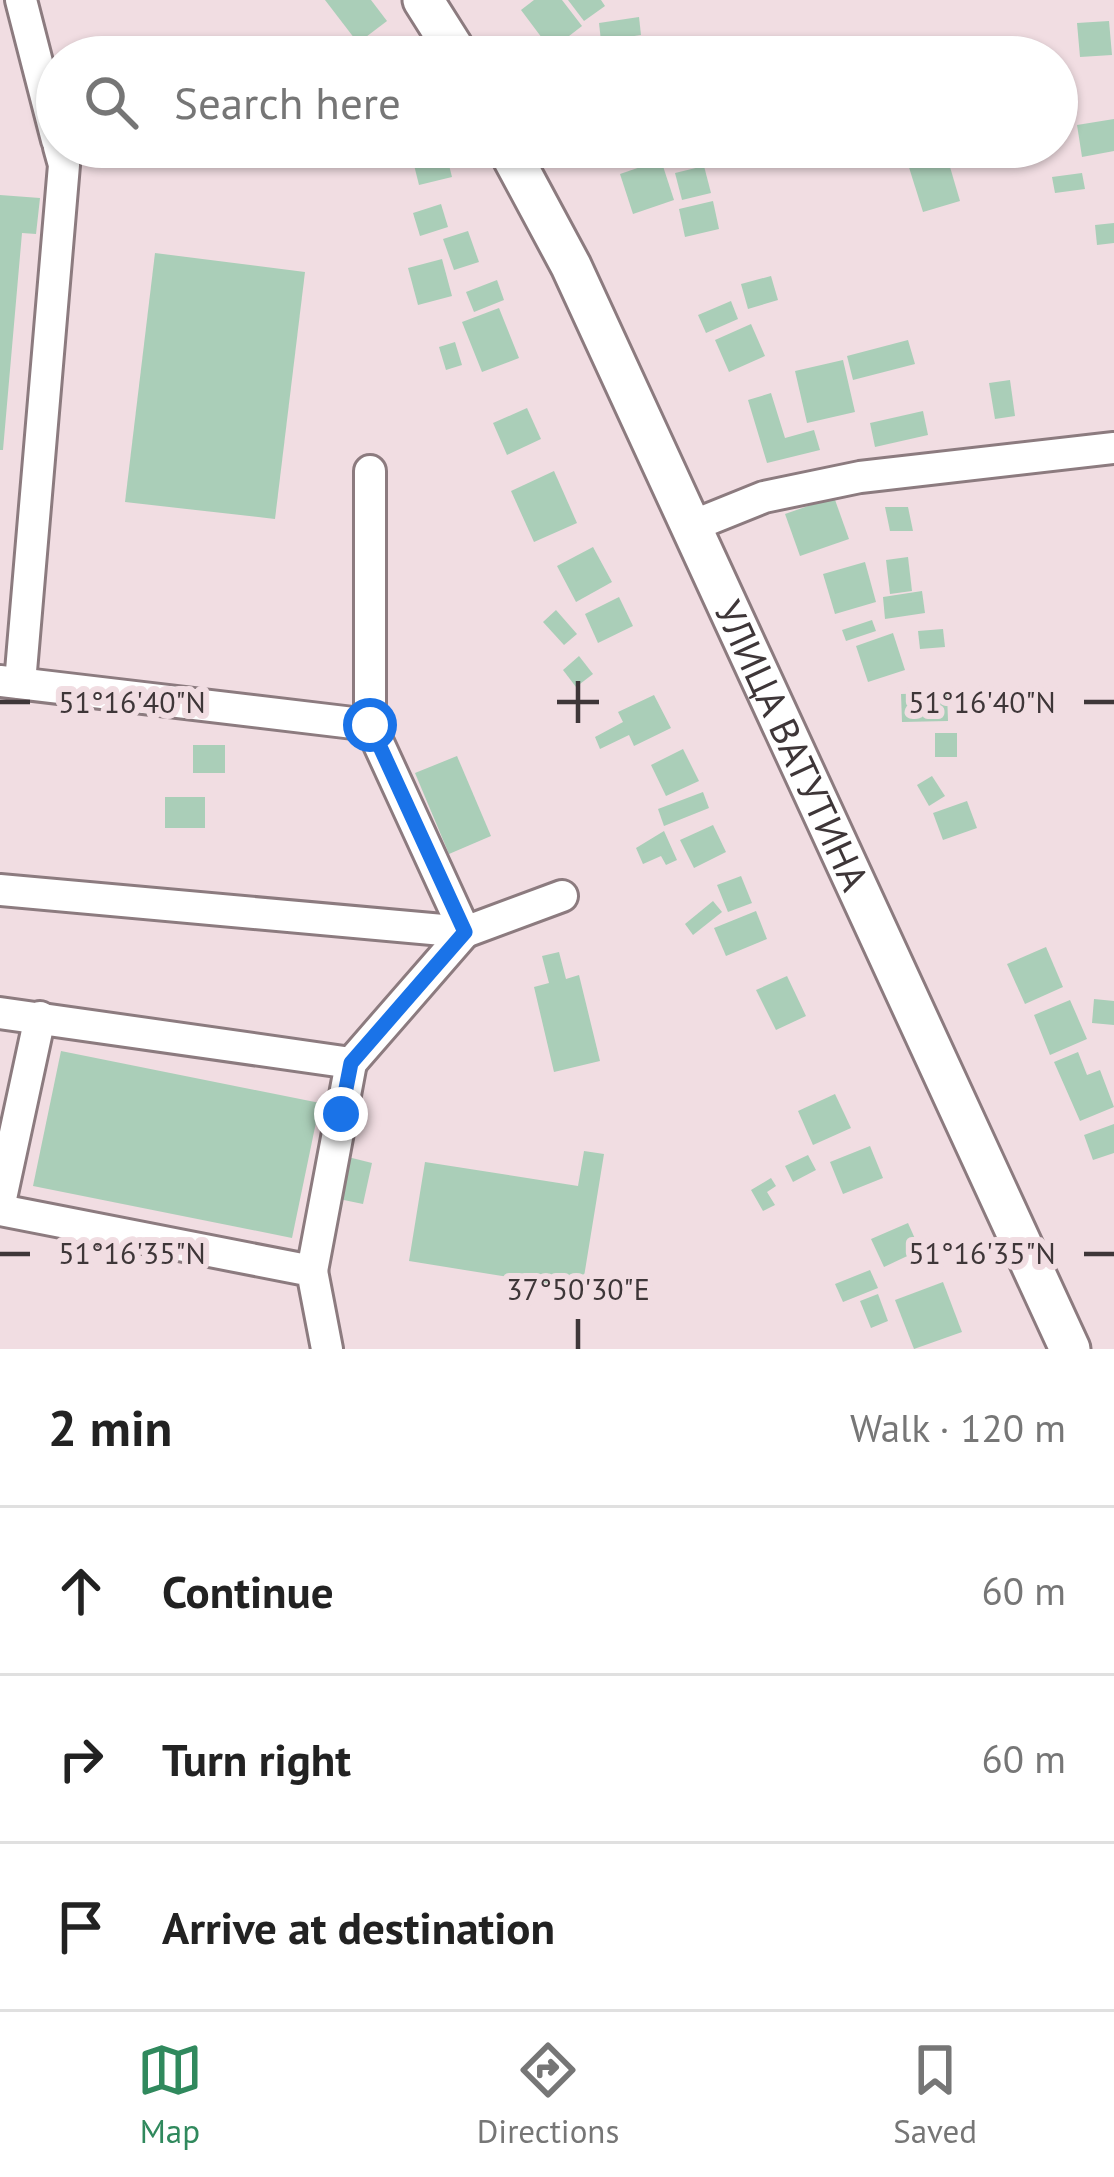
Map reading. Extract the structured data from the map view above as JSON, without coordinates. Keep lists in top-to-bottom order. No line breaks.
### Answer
{"streets":{"main road":["УЛИЦА ВАТУТИНА"]},"page":{"search":"Search here","heading":["2 min","Walk · 120 m"],"list":[["Continue","60 m"],["Turn right","60 m"],"Arrive at destination"],"nav":["Map","Directions","Saved"]},"coordinates":["51°16'40\"N","51°16'35\"N","37°50'30\"E"]}
